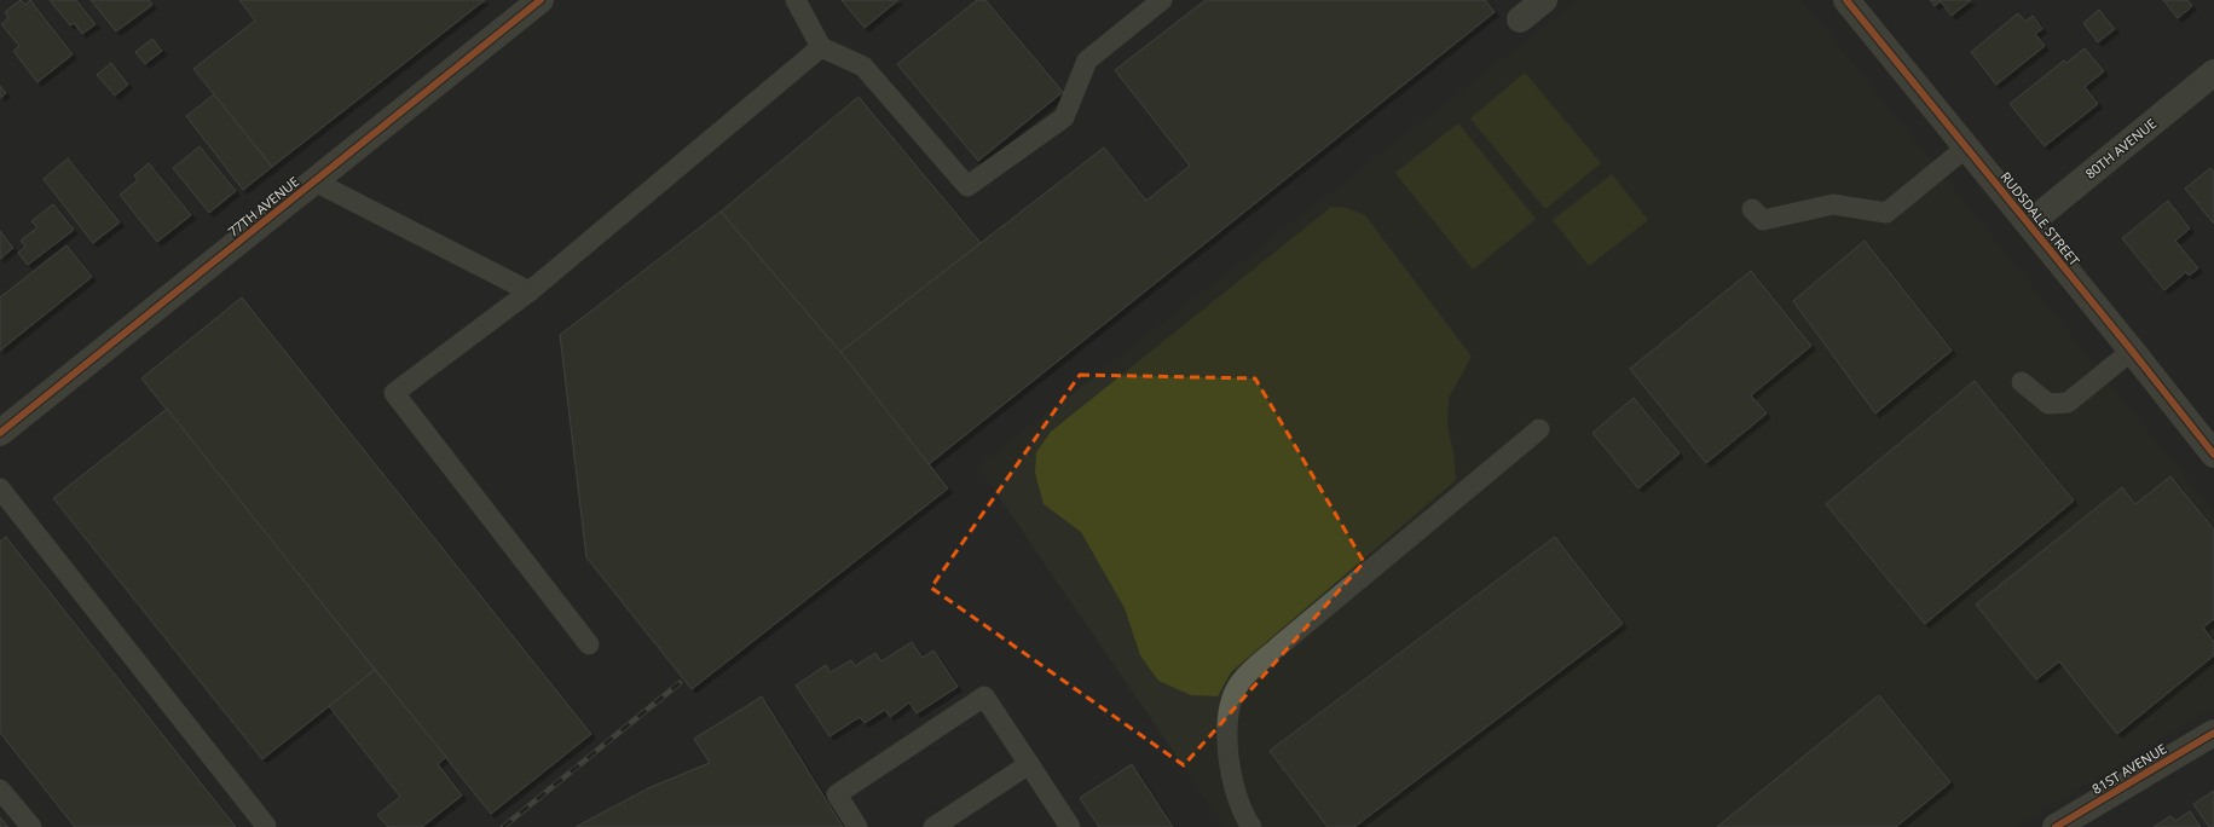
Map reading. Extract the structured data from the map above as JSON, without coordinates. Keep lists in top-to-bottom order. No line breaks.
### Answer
{"streets":{"street":["80TH AVENUE","77TH AVENUE","RUDSDALE STREET","81ST AVENUE"]},"crossings":[["80TH AVENUE","RUDSDALE STREET"]]}
